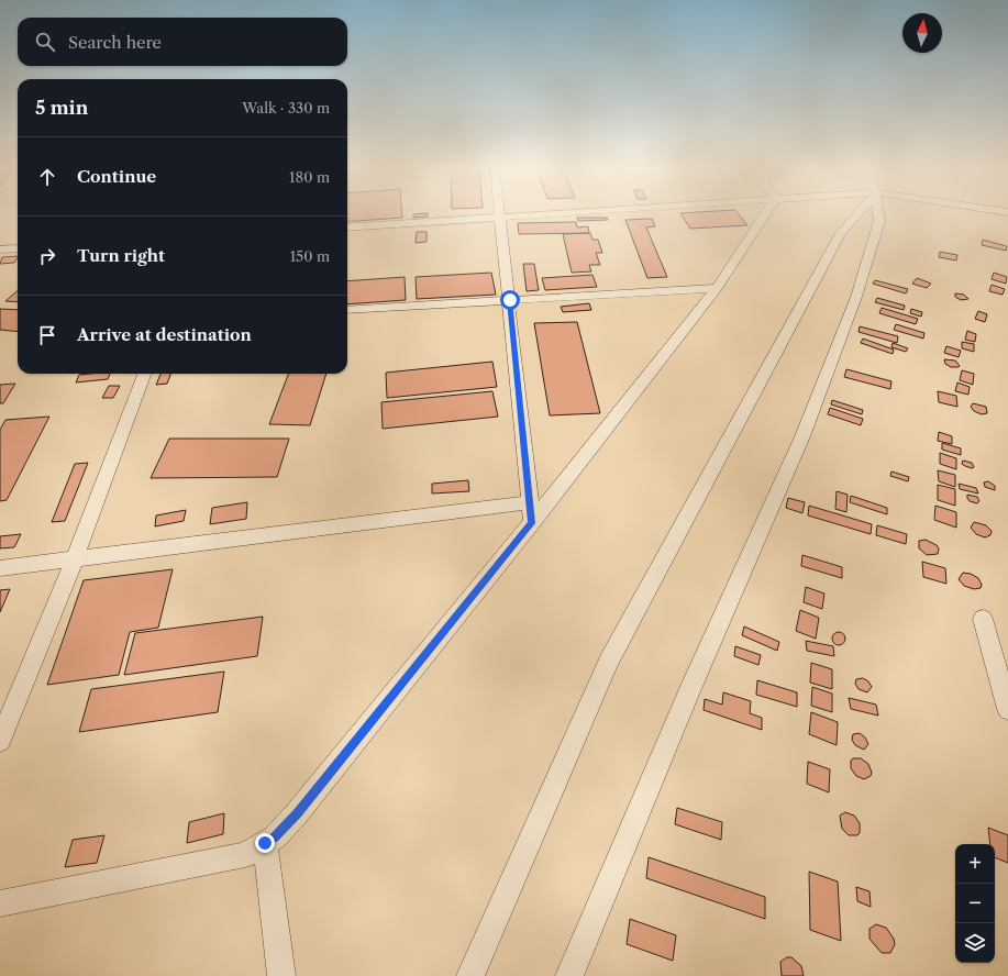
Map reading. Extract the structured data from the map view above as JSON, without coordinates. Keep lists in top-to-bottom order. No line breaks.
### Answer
{"north":"top","page":{"search":"Search here","heading":["5 min","Walk · 330 m"],"list":[["Continue","180 m"],["Turn right","150 m"],"Arrive at destination"],"map_buttons":["+","−"]}}
